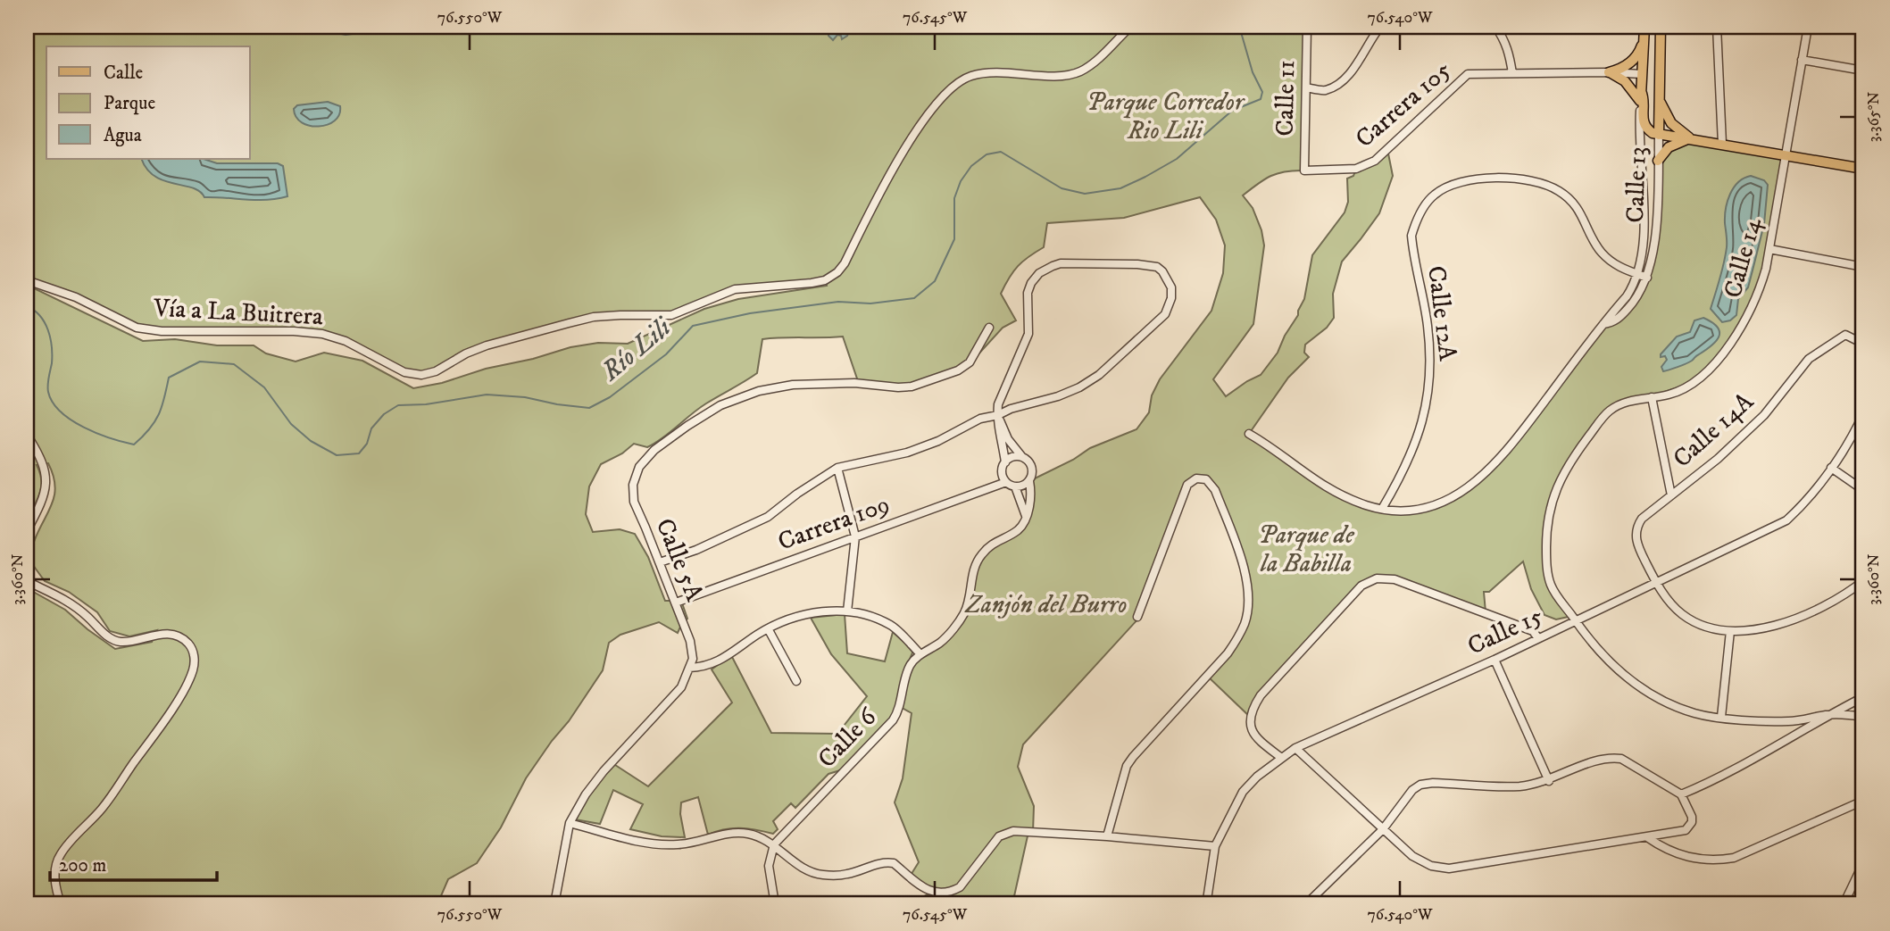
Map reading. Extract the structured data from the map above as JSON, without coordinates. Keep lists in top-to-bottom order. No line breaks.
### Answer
{"streets":{"main road":["Calle 13"],"street":["Calle 11","Carrera 105","Calle 14","Vía a La Buitrera","Calle 12A","Calle 14A","Carrera 109","Calle 5A","Calle 15","Calle 6"]},"crossings":[["Calle 11","Carrera 105"],["Carrera 105","Calle 13"],["Calle 13","Calle 12A"],["Calle 14","Calle 15"],["Calle 14A","Calle 15"],["Carrera 109","Calle 5A"]],"water":["Río Lili"],"parks":["Parque Corredor Rio Lili","Parque de la Babilla","Zanjón del Burro"],"legend":["Calle","Parque","Agua"],"scale_bar":"200 m","coordinates":["76.550°W","76.545°W","76.540°W","3.365°N","3.360°N"]}
